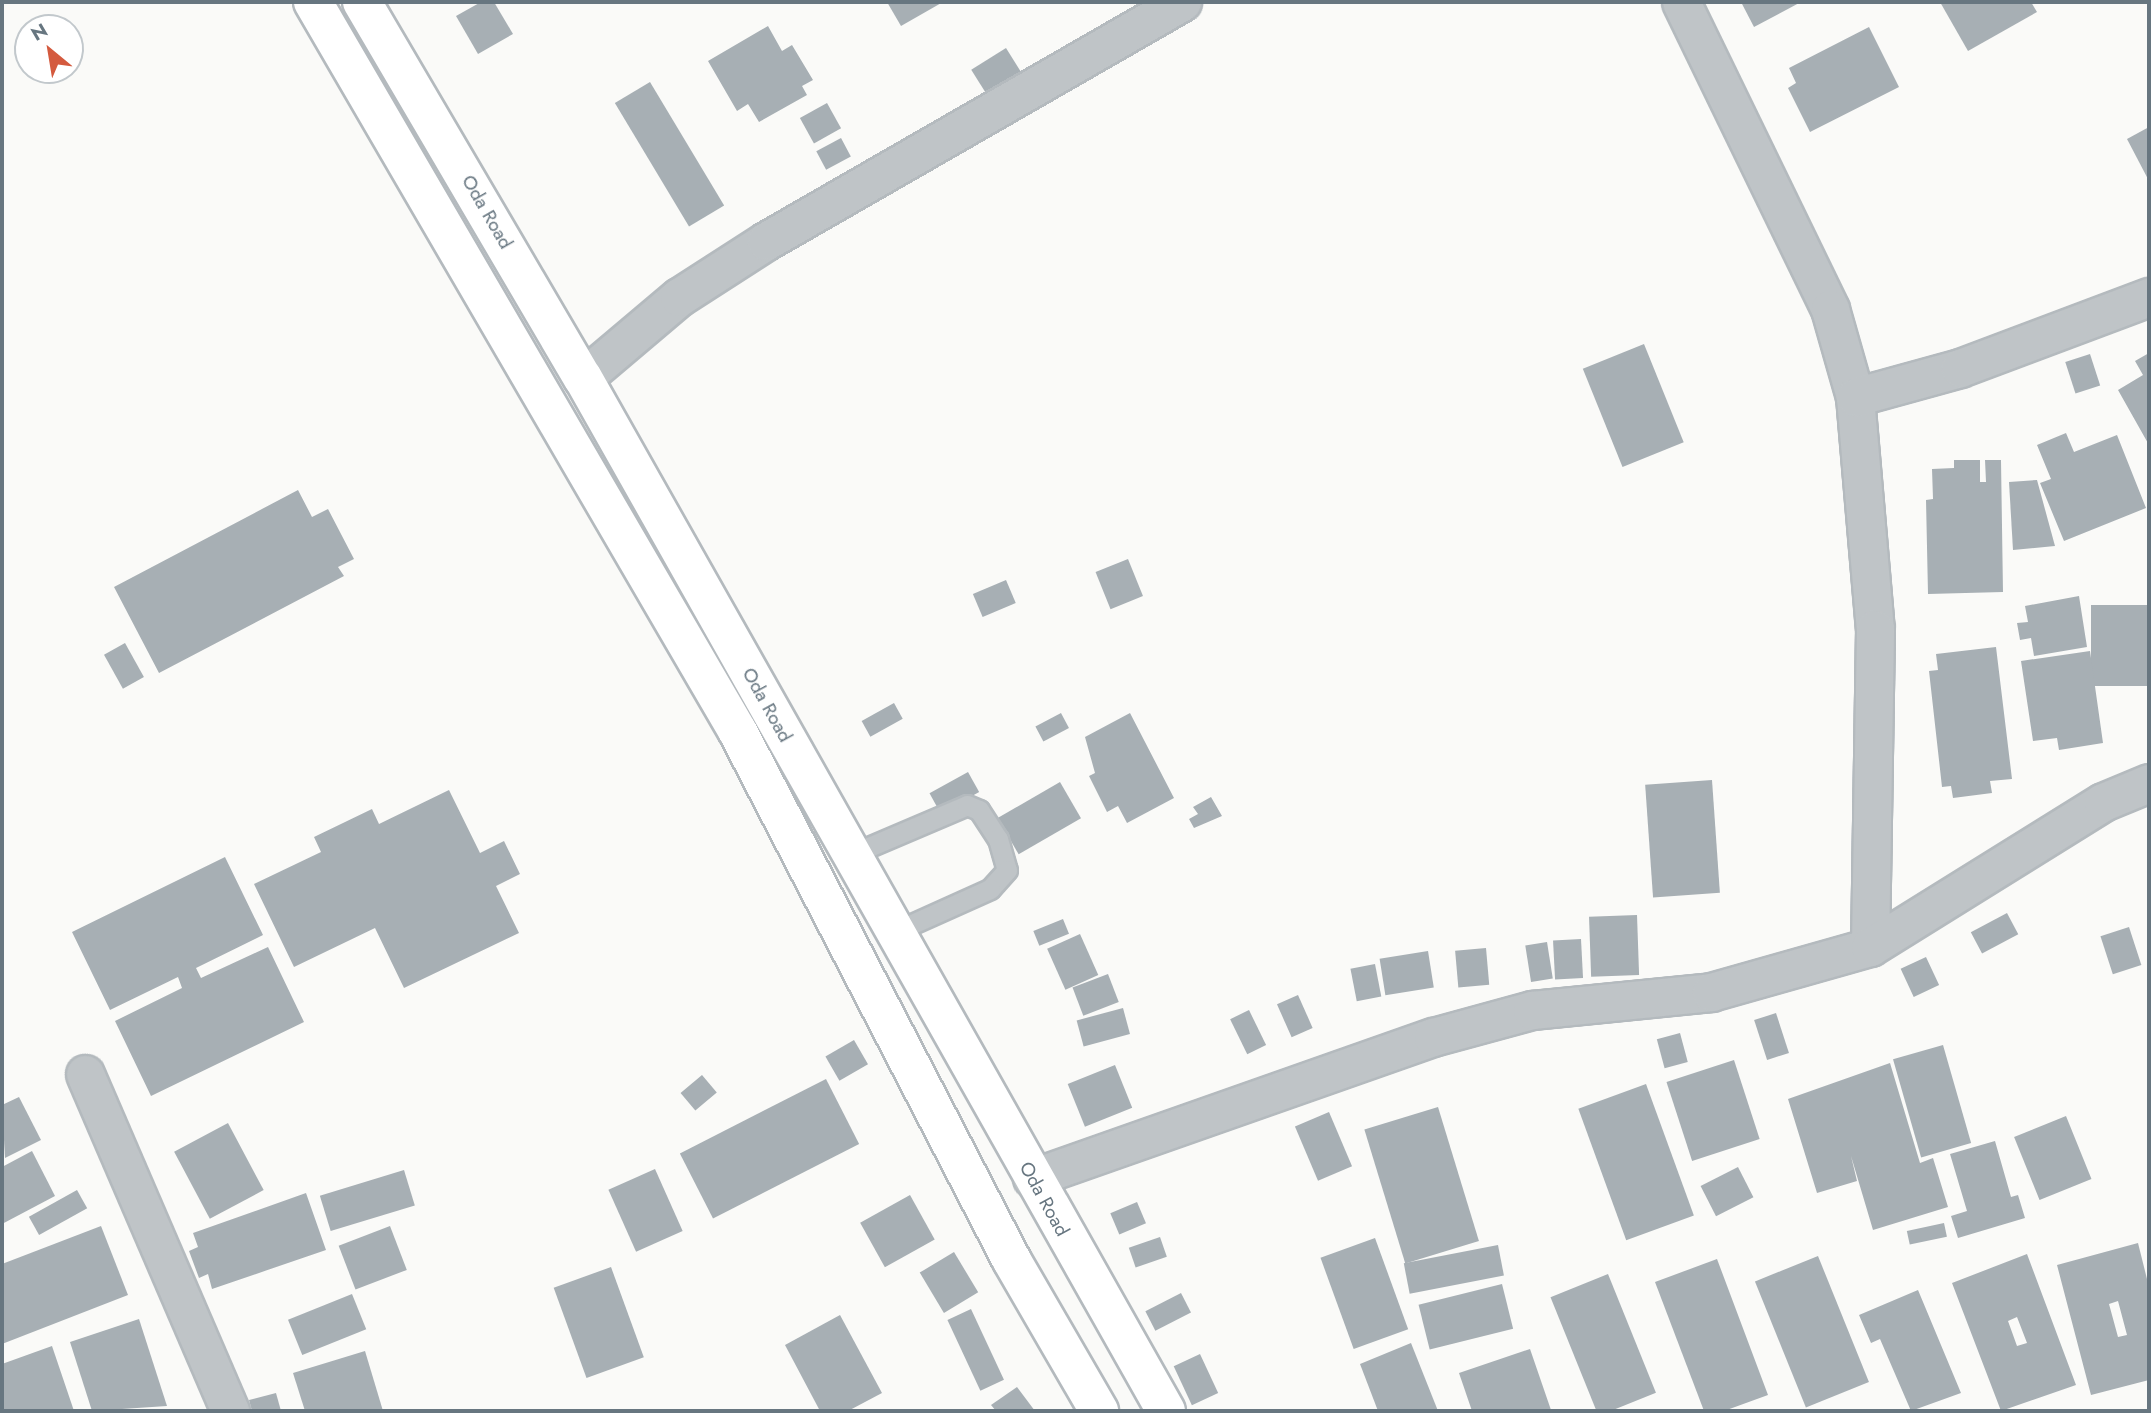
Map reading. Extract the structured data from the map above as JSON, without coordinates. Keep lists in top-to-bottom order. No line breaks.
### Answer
{"streets":{"street":["Oda Road"]},"north":"top left"}
